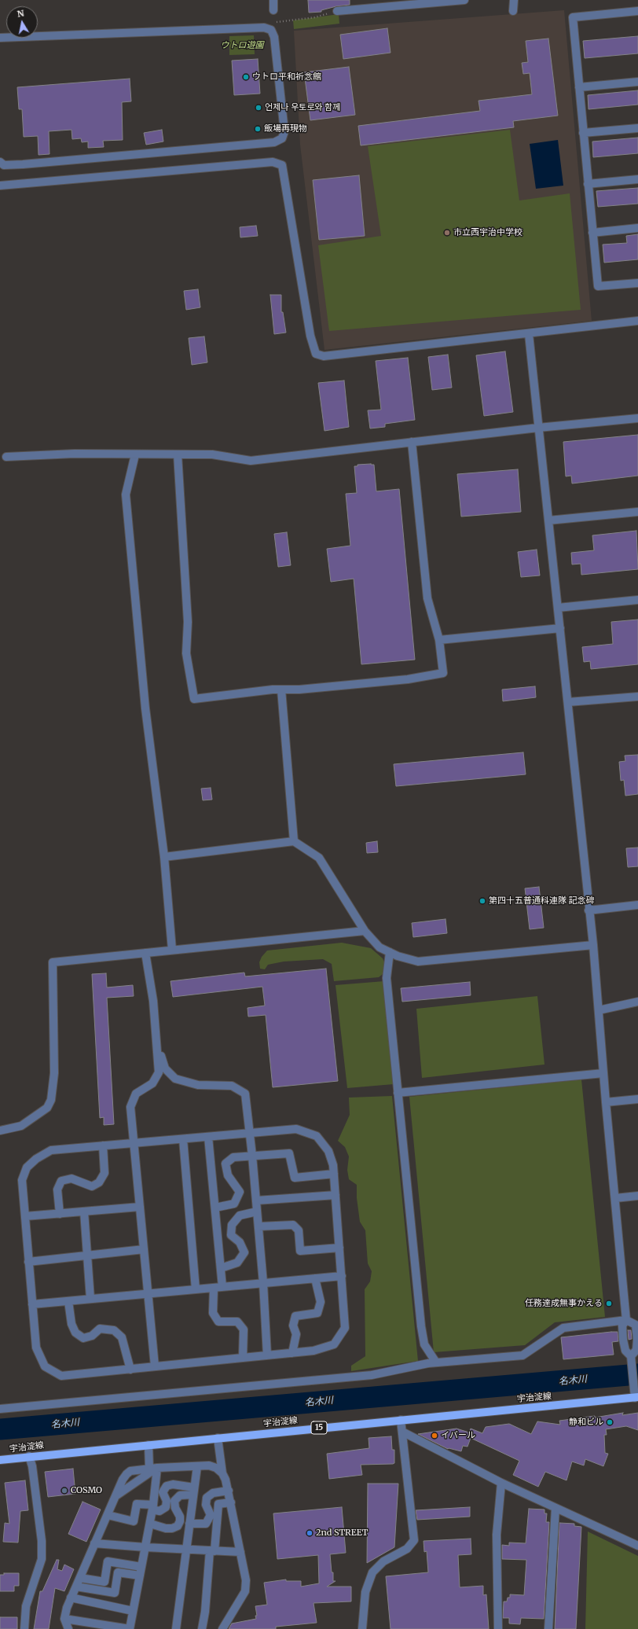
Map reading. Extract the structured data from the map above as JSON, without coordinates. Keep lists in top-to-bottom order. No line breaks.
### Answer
{"streets":{"main road":["宇治淀線","15"]},"water":["名木川"],"parks":["ウトロ遊園"],"places":["ウトロ平和祈念館","언제나 우토로와 함께","飯場再現物","市立西宇治中学校","第四十五普通科連隊 記念碑","任務達成無事かえる","静和ビル","イバール","COSMO","2nd STREET"],"north":"top"}
